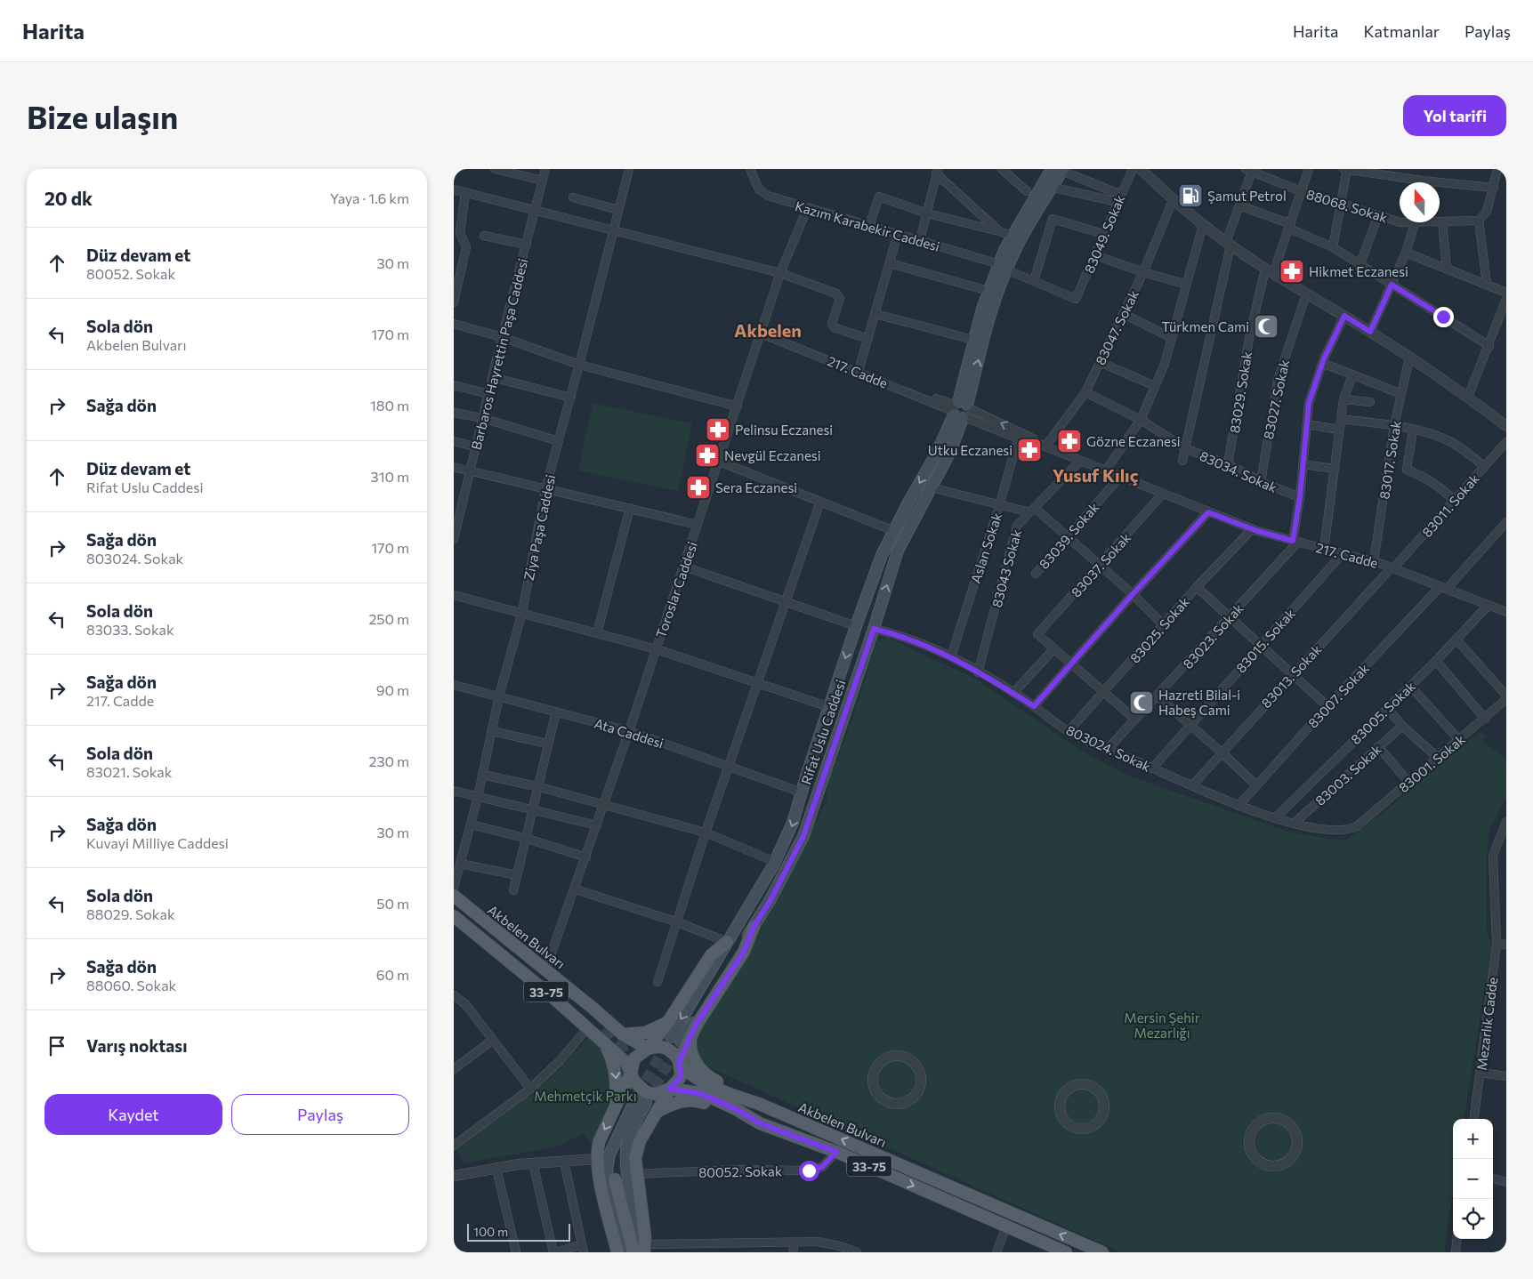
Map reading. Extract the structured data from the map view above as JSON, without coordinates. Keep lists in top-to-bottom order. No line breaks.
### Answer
{"streets":{"main road":["Rifat Uslu Caddesi","Akbelen Bulvarı","33-75"],"street":["88068. Sokak","Kazım Karabekir Caddesi","83049. Sokak","83047. Sokak","Barbaros Hayrettin Paşa Caddesi","217. Cadde","83029. Sokak","83027. Sokak","83017. Sokak","83034. Sokak","83011. Sokak","Ziya Paşa Caddesi","83039. Sokak","Aslan Sokak","83037. Sokak","83043 Sokak","Toroslar Caddesi","83025. Sokak","83023. Sokak","83015. Sokak","83013. Sokak","83007. Sokak","83005. Sokak","Ata Caddesi","803024. Sokak","83001. Sokak","83003. Sokak","Mezarlık Cadde","80052. Sokak"]},"crossings":[["88068. Sokak","83029. Sokak"],["Kazım Karabekir Caddesi","83049. Sokak"],["Kazım Karabekir Caddesi","Toroslar Caddesi"],["83047. Sokak","217. Cadde"],["83047. Sokak","83034. Sokak"],["217. Cadde","83017. Sokak"],["217. Cadde","83011. Sokak"],["217. Cadde","83039. Sokak"],["217. Cadde","Aslan Sokak"],["217. Cadde","83037. Sokak"],["217. Cadde","83043 Sokak"],["217. Cadde","Toroslar Caddesi"],["217. Cadde","83025. Sokak"],["217. Cadde","83023. Sokak"],["217. Cadde","83015. Sokak"],["217. Cadde","83013. Sokak"],["217. Cadde","83007. Sokak"],["217. Cadde","83005. Sokak"],["217. Cadde","Rifat Uslu Caddesi"],["83029. Sokak","83034. Sokak"],["83027. Sokak","83034. Sokak"],["83011. Sokak","83013. Sokak"],["Ziya Paşa Caddesi","Ata Caddesi"],["Aslan Sokak","803024. Sokak"],["83043 Sokak","803024. Sokak"],["Toroslar Caddesi","Ata Caddesi"],["Toroslar Caddesi","Akbelen Bulvarı"],["83025. Sokak","803024. Sokak"],["83023. Sokak","803024. Sokak"],["83015. Sokak","803024. Sokak"],["83013. Sokak","803024. Sokak"],["83007. Sokak","803024. Sokak"],["83005. Sokak","803024. Sokak"],["Rifat Uslu Caddesi","Ata Caddesi"],["Rifat Uslu Caddesi","803024. Sokak"],["Rifat Uslu Caddesi","33-75"],["803024. Sokak","83001. Sokak"],["803024. Sokak","83003. Sokak"],["Akbelen Bulvarı","33-75"],["Akbelen Bulvarı","80052. Sokak"]],"districts":["Akbelen","Yusuf Kılıç"],"parks":["Mersin Şehir Mezarlığı","Mehmetçik Parkı"],"places":{"fuel station":["Şamut Petrol"],"pharmacy":["Hikmet Eczanesi","Pelinsu Eczanesi","Gözne Eczanesi","Utku Eczanesi","Nevgül Eczanesi","Sera Eczanesi"],"mosque":["Türkmen Cami","Hazreti Bilal-i Habeş Cami"]},"scale_bar":"100 m","north":"top","page":{"header":"Harita","nav":["Harita","Katmanlar","Paylaş"],"buttons":["Yol tarifi",["Kaydet","Paylaş"]],"title":"Bize ulaşın","heading":["20 dk","Yaya · 1.6 km"],"list":[["Düz devam et","80052. Sokak","30 m"],["Sola dön","Akbelen Bulvarı","170 m"],["Sağa dön","180 m"],["Düz devam et","Rifat Uslu Caddesi","310 m"],["Sağa dön","803024. Sokak","170 m"],["Sola dön","83033. Sokak","250 m"],["Sağa dön","217. Cadde","90 m"],["Sola dön","83021. Sokak","230 m"],["Sağa dön","Kuvayi Milliye Caddesi","30 m"],["Sola dön","88029. Sokak","50 m"],["Sağa dön","88060. Sokak","60 m"],"Varış noktası"],"map_buttons":["+","−"],"scale":"100 m"}}
